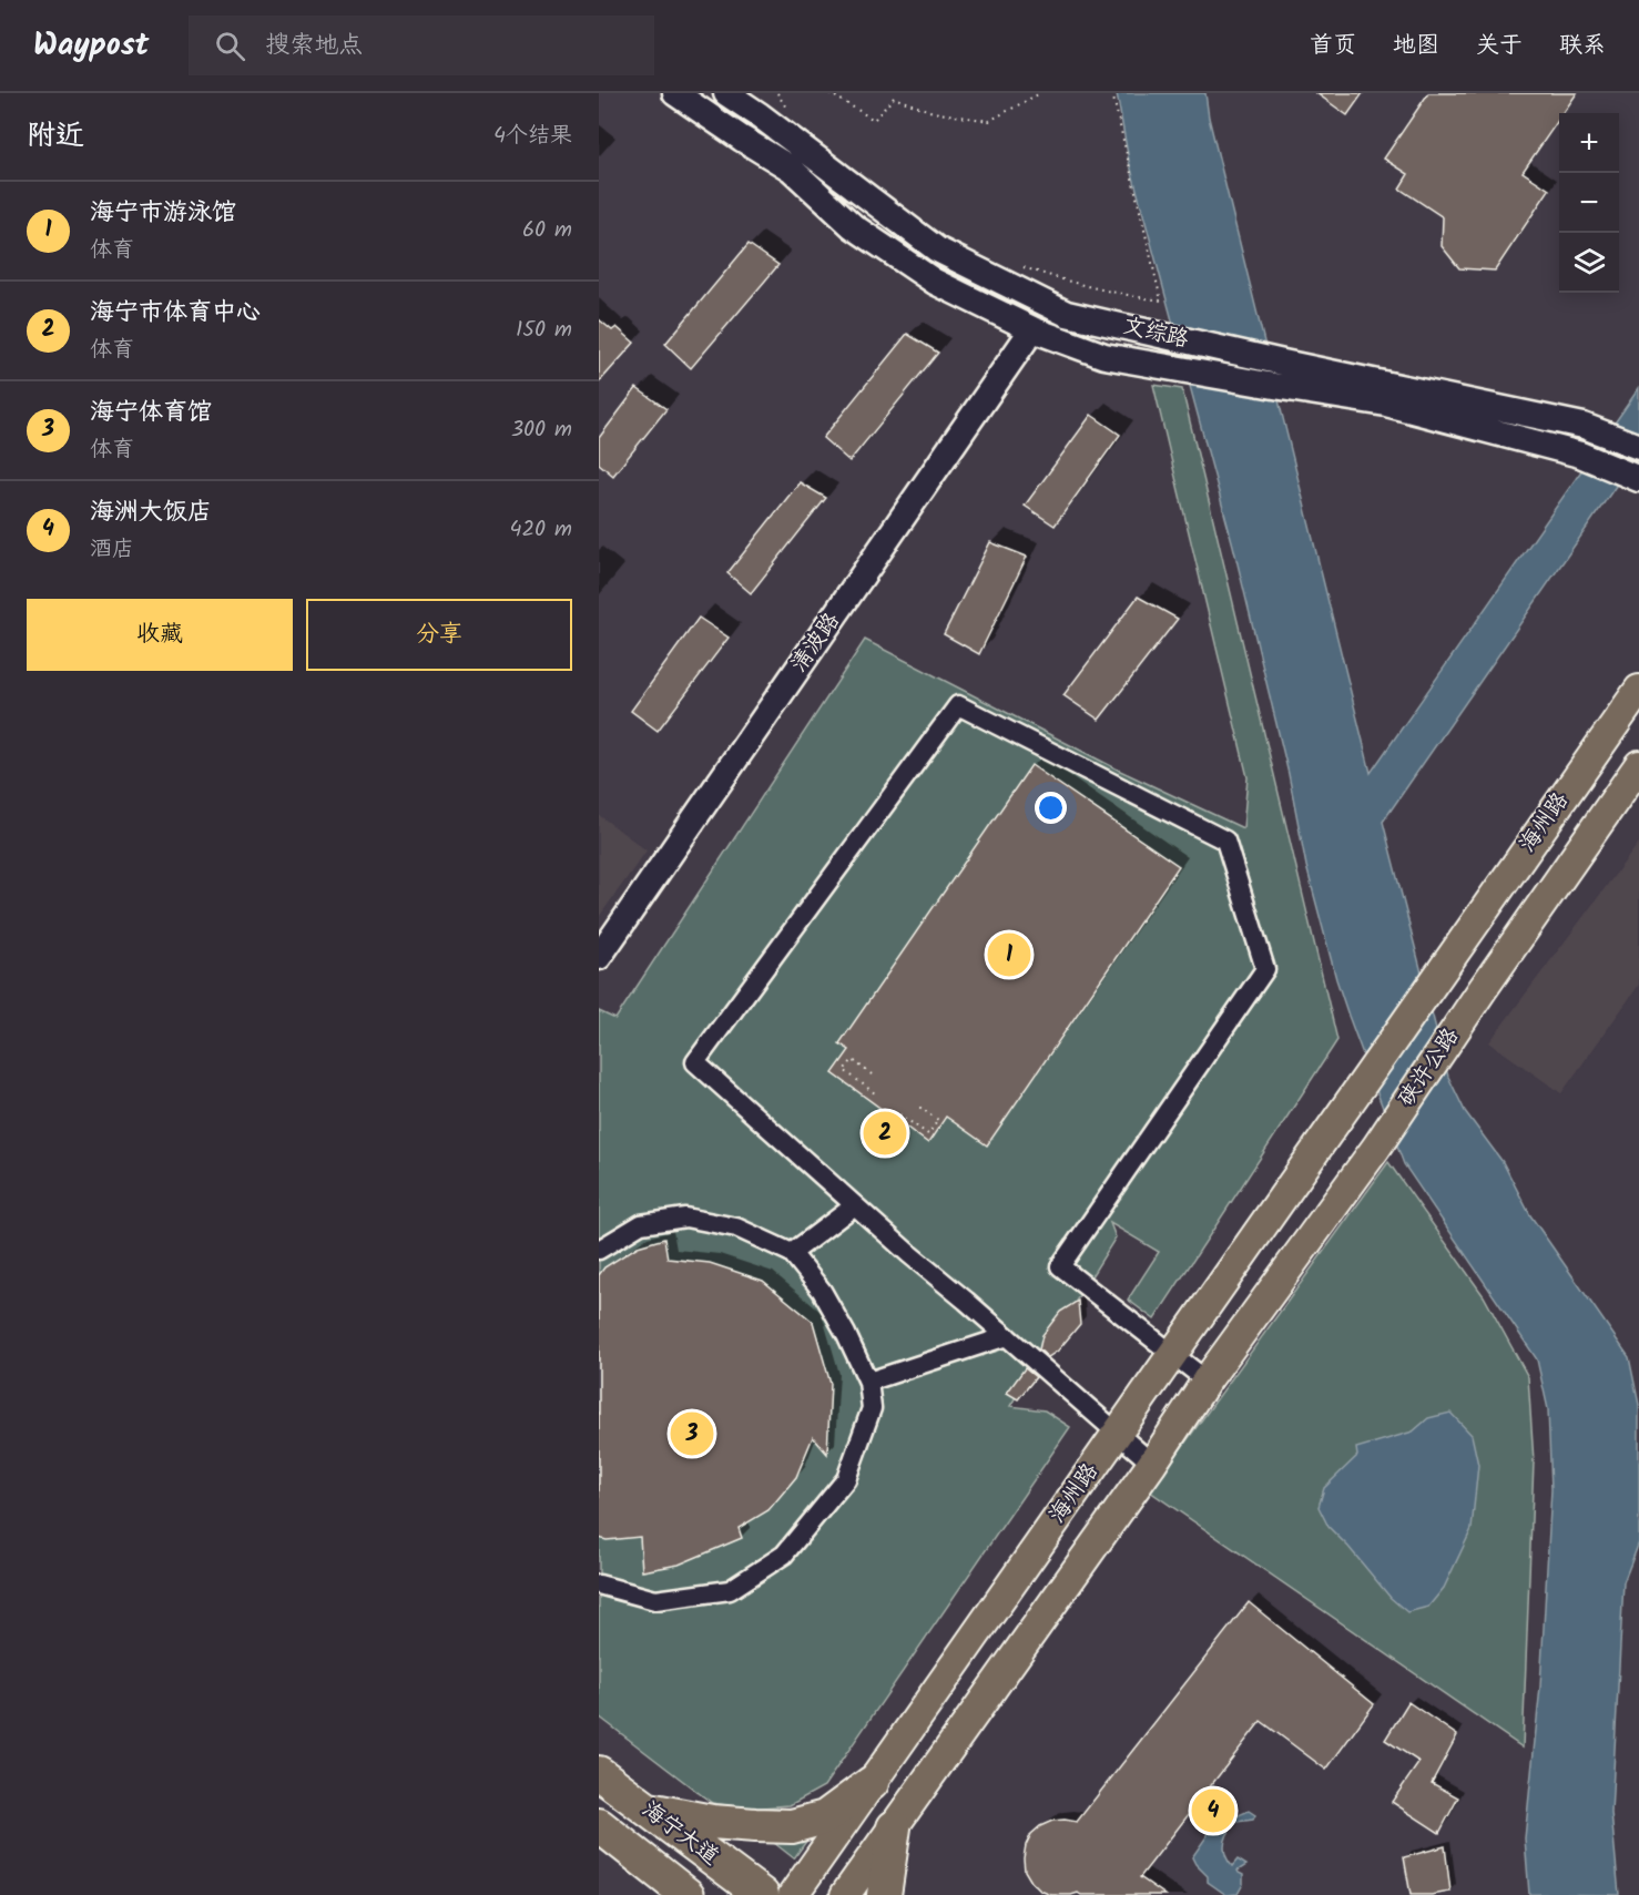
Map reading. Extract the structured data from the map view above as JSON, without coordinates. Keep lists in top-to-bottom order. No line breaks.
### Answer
{"streets":{"highway":["海宁大道"],"main road":["文综路","清波路","海州路","硖许公路"]},"crossings":[["海州路","硖许公路"]],"page":{"header":"Waypost","search":"搜索地点","nav":["首页","地图","关于","联系"],"heading":["附近","4个结果"],"map_buttons":["+","−"],"list":[{"mark":"1","name":"海宁市游泳馆","note":"体育","value":"60 m"},{"mark":"2","name":"海宁市体育中心","note":"体育","value":"150 m"},{"mark":"3","name":"海宁体育馆","note":"体育","value":"300 m"},{"mark":"4","name":"海洲大饭店","note":"酒店","value":"420 m"}],"buttons":["收藏","分享"],"pins":["1","2","3","4"]}}
